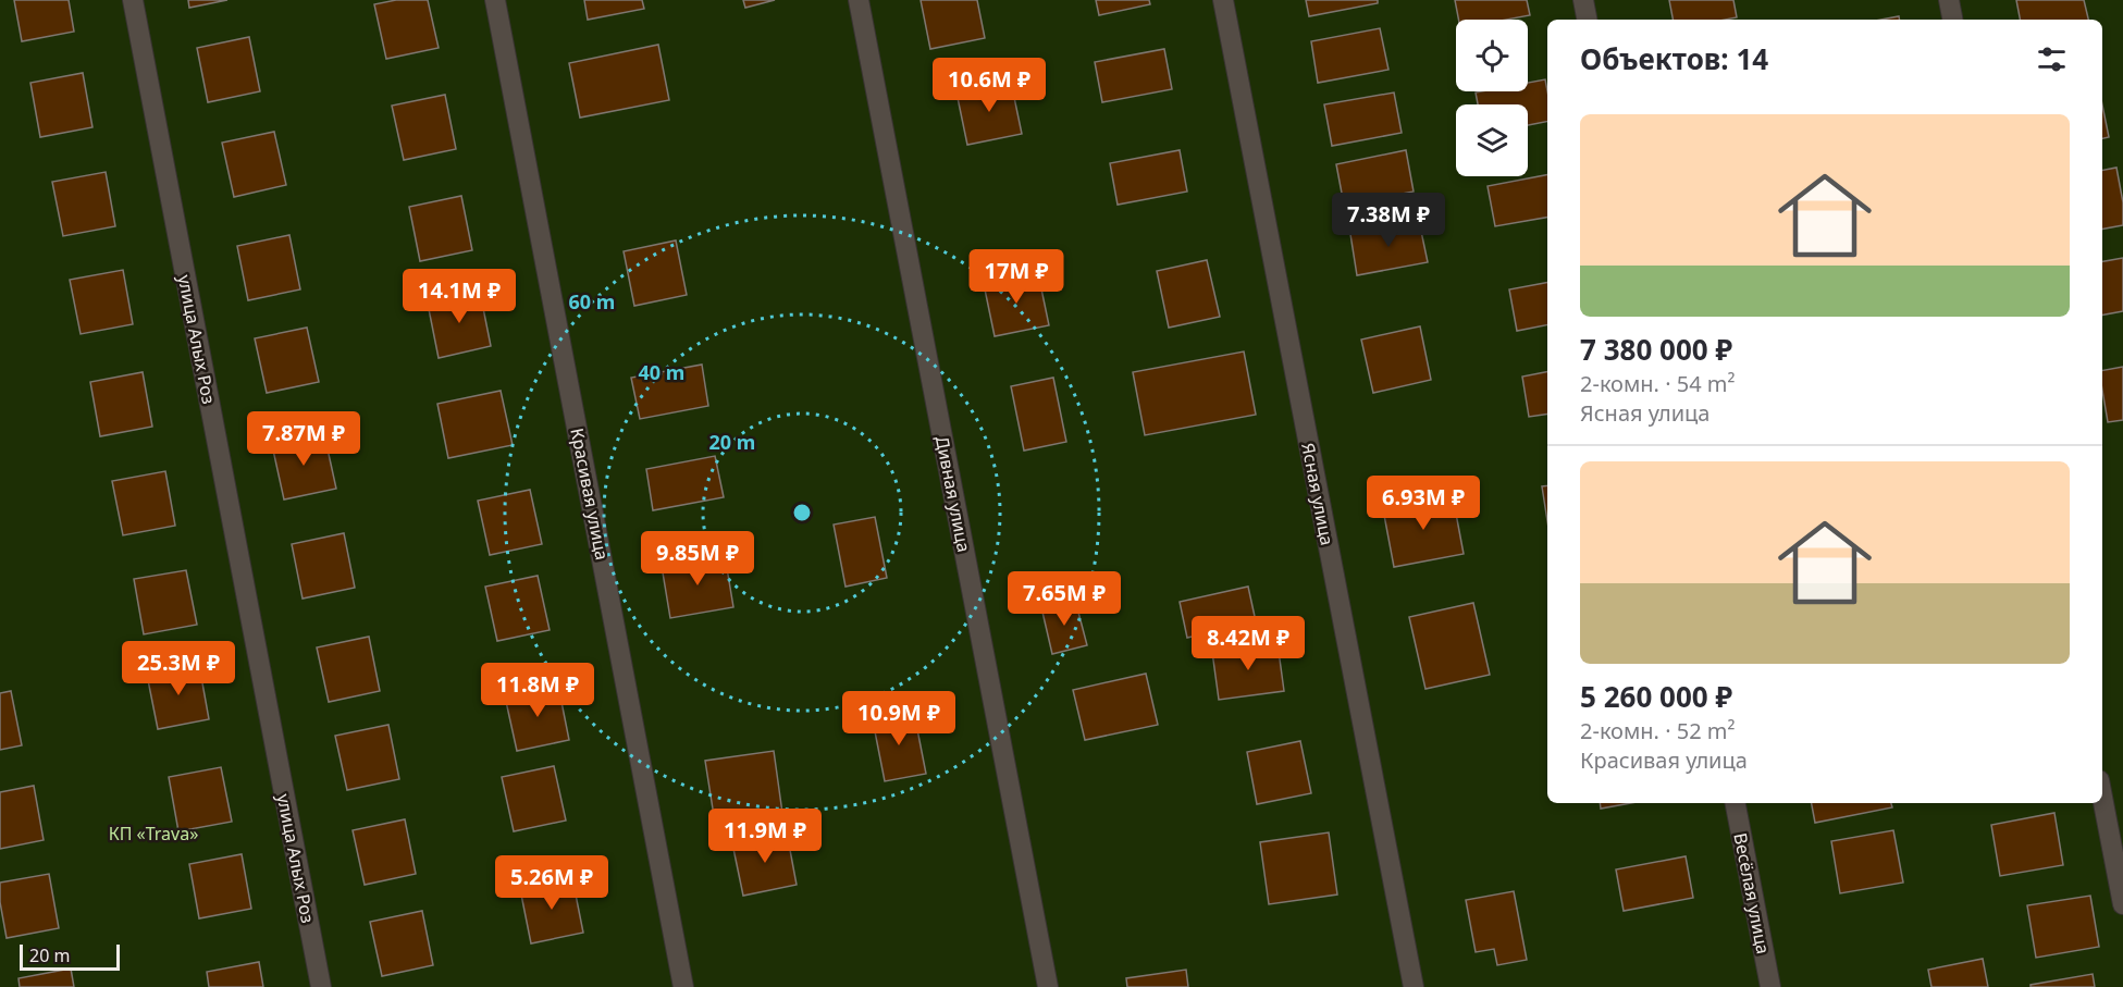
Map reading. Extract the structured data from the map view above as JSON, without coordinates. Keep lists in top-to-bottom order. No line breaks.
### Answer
{"streets":{"street":["улица Алых Роз","Красивая улица","Дивная улица","Ясная улица","Весёлая улица"]},"parks":["КП «Trava»"],"scale_bar":"20 m","page":{"heading":"Объектов: 14","price":["10.6M ₽","7.38M ₽","17M ₽","14.1M ₽","7.87M ₽","6.93M ₽","9.85M ₽","7.65M ₽","8.42M ₽","25.3M ₽","11.8M ₽","10.9M ₽","11.9M ₽","5.26M ₽"],"list":[{"name":"7 380 000 ₽","note":"2-комн. · 54 m² · Ясная улица"},{"name":"5 260 000 ₽","note":"2-комн. · 52 m² · Красивая улица"}],"scale":"20 m"},"rings":["60 m","40 m","20 m"]}
